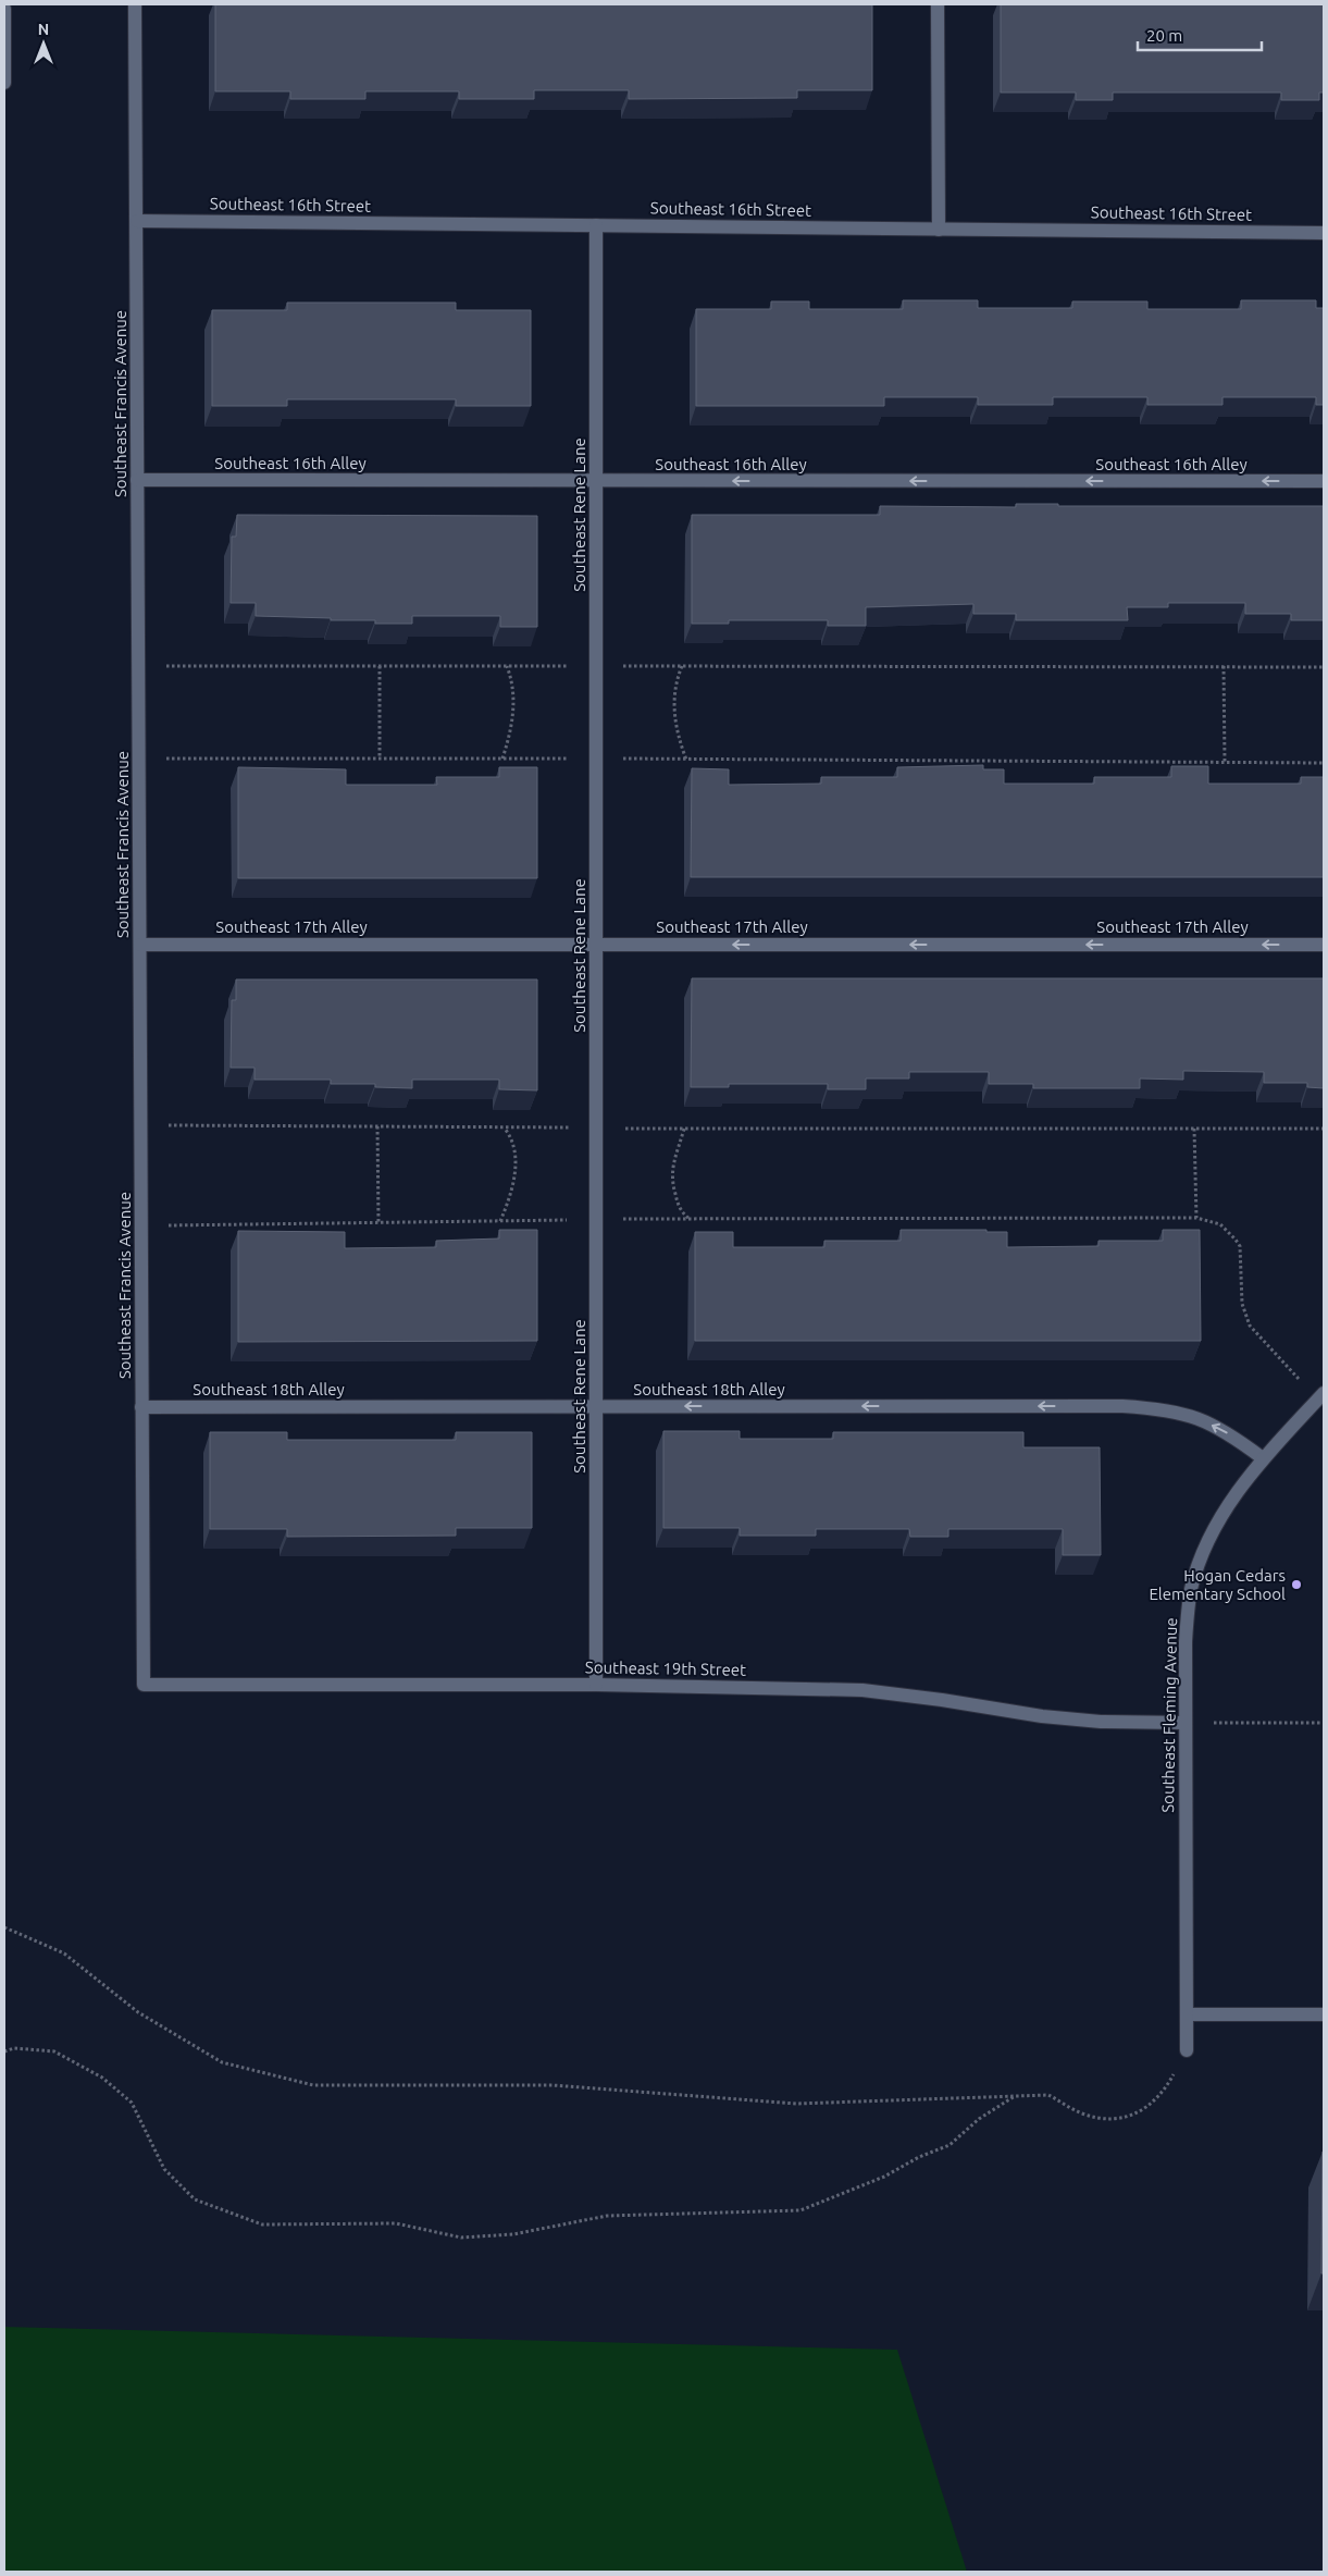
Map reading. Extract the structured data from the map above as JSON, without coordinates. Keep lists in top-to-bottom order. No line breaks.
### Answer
{"streets":{"street":["Southeast 16th Street","Southeast Francis Avenue","Southeast 16th Alley","Southeast Rene Lane","Southeast 17th Alley","Southeast 18th Alley","Southeast 19th Street","Southeast Fleming Avenue"]},"crossings":[["Southeast 16th Street","Southeast Francis Avenue"],["Southeast 16th Street","Southeast Rene Lane"],["Southeast Francis Avenue","Southeast 16th Alley"],["Southeast Francis Avenue","Southeast 17th Alley"],["Southeast Francis Avenue","Southeast 18th Alley"],["Southeast Francis Avenue","Southeast 19th Street"],["Southeast 16th Alley","Southeast Rene Lane"],["Southeast Rene Lane","Southeast 17th Alley"],["Southeast Rene Lane","Southeast 18th Alley"],["Southeast Rene Lane","Southeast 19th Street"],["Southeast 18th Alley","Southeast Fleming Avenue"],["Southeast 19th Street","Southeast Fleming Avenue"]],"one_way":["Southeast 16th Alley","Southeast 17th Alley","Southeast 18th Alley"],"places":["Hogan Cedars Elementary School"],"scale_bar":"20 m","north":"top"}
